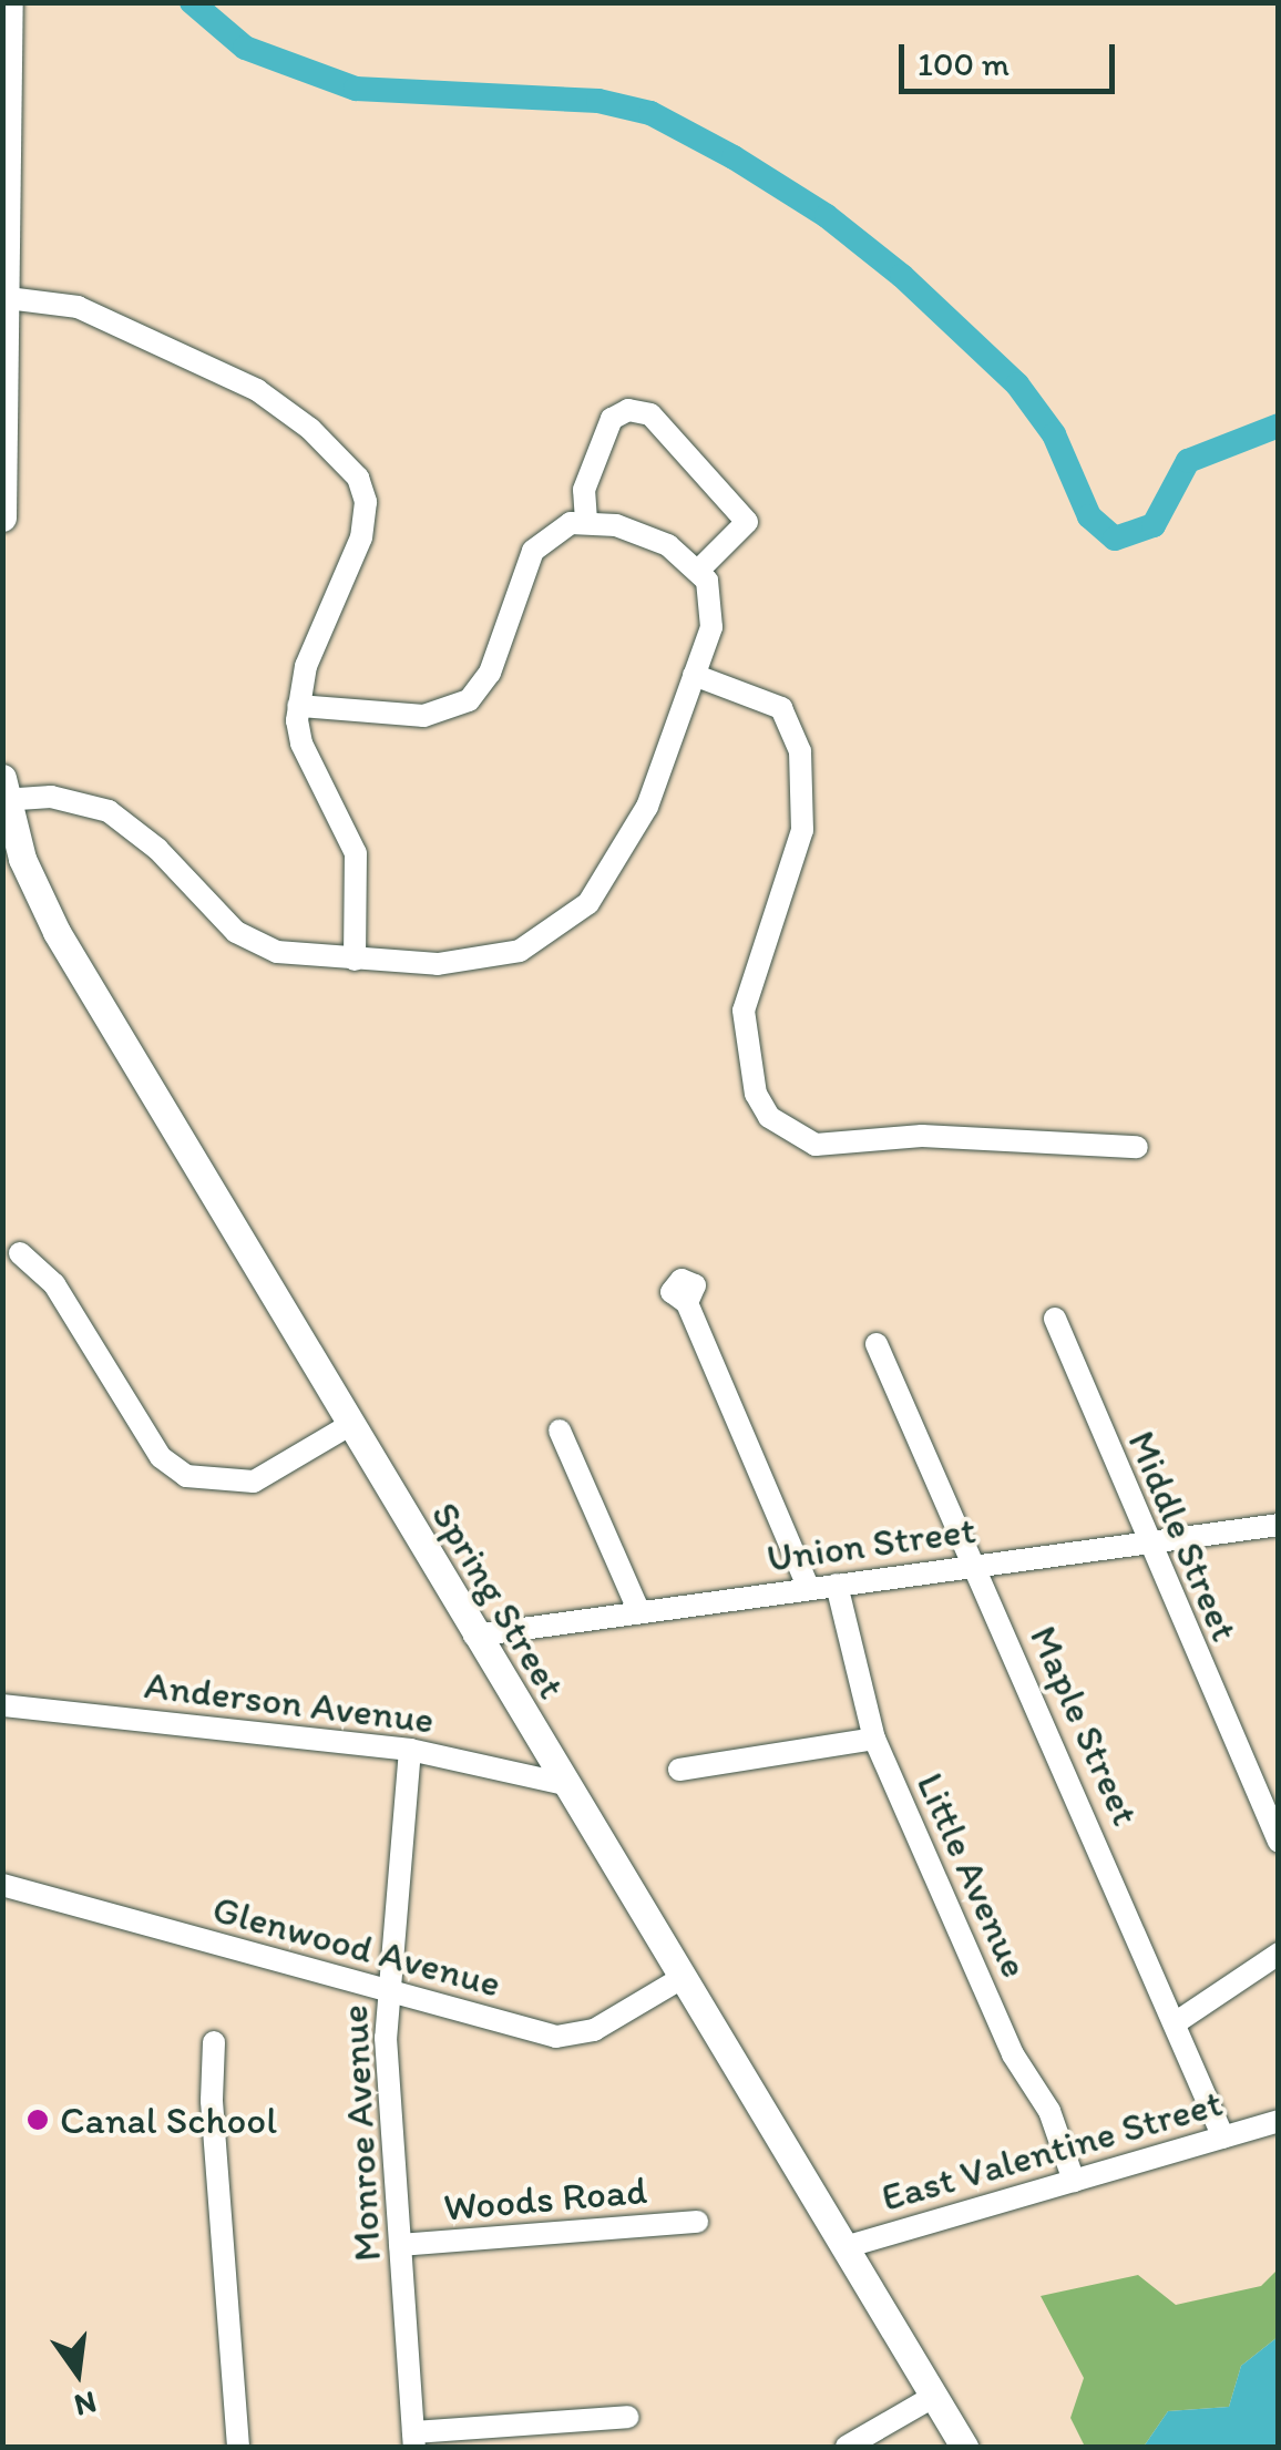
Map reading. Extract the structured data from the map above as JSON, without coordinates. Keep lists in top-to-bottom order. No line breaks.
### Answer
{"streets":{"main road":["Spring Street"],"street":["Middle Street","Union Street","Anderson Avenue","Maple Street","Little Avenue","Glenwood Avenue","Monroe Avenue","East Valentine Street","Woods Road"]},"crossings":[["Middle Street","Union Street"],["Union Street","Spring Street"],["Union Street","Maple Street"],["Union Street","Little Avenue"],["Spring Street","Anderson Avenue"],["Spring Street","Glenwood Avenue"],["Spring Street","East Valentine Street"],["Anderson Avenue","Monroe Avenue"],["Maple Street","East Valentine Street"],["Little Avenue","East Valentine Street"],["Glenwood Avenue","Monroe Avenue"],["Monroe Avenue","Woods Road"]],"places":["Canal School"],"scale_bar":"100 m","north":"bottom"}
